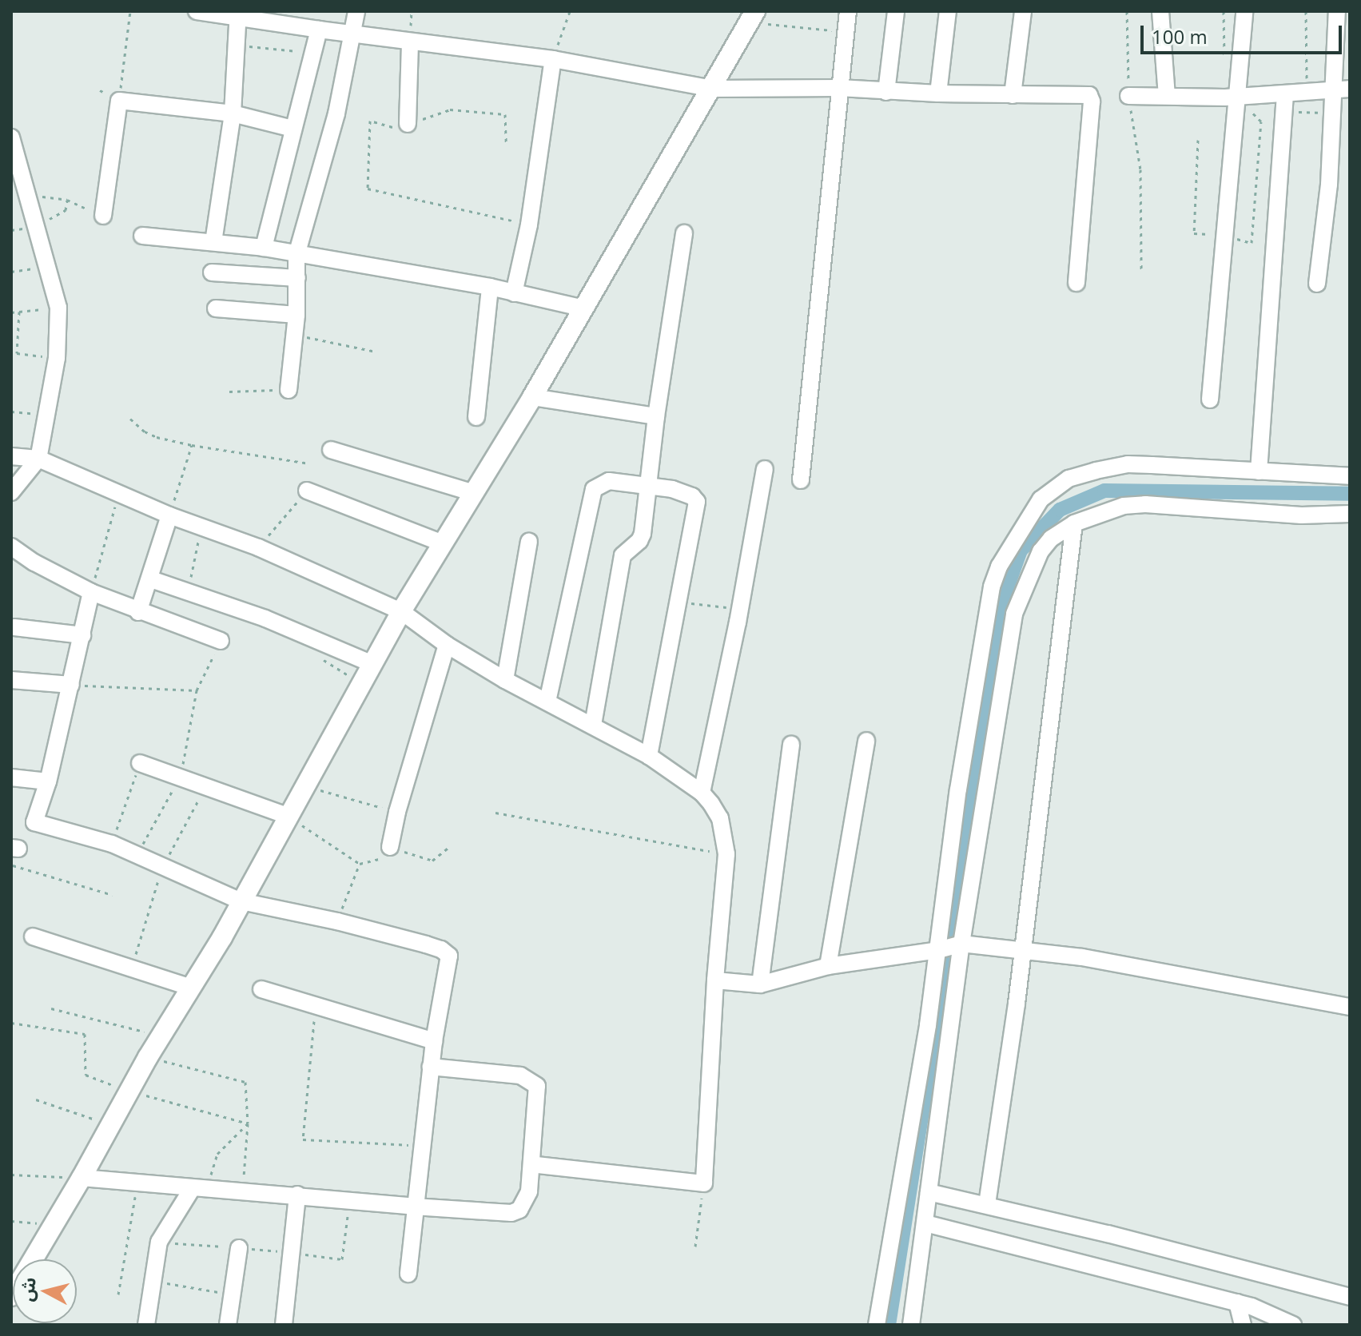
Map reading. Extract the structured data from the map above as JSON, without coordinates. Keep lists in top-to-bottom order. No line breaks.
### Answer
{"scale_bar":"100 m","north":"left"}
